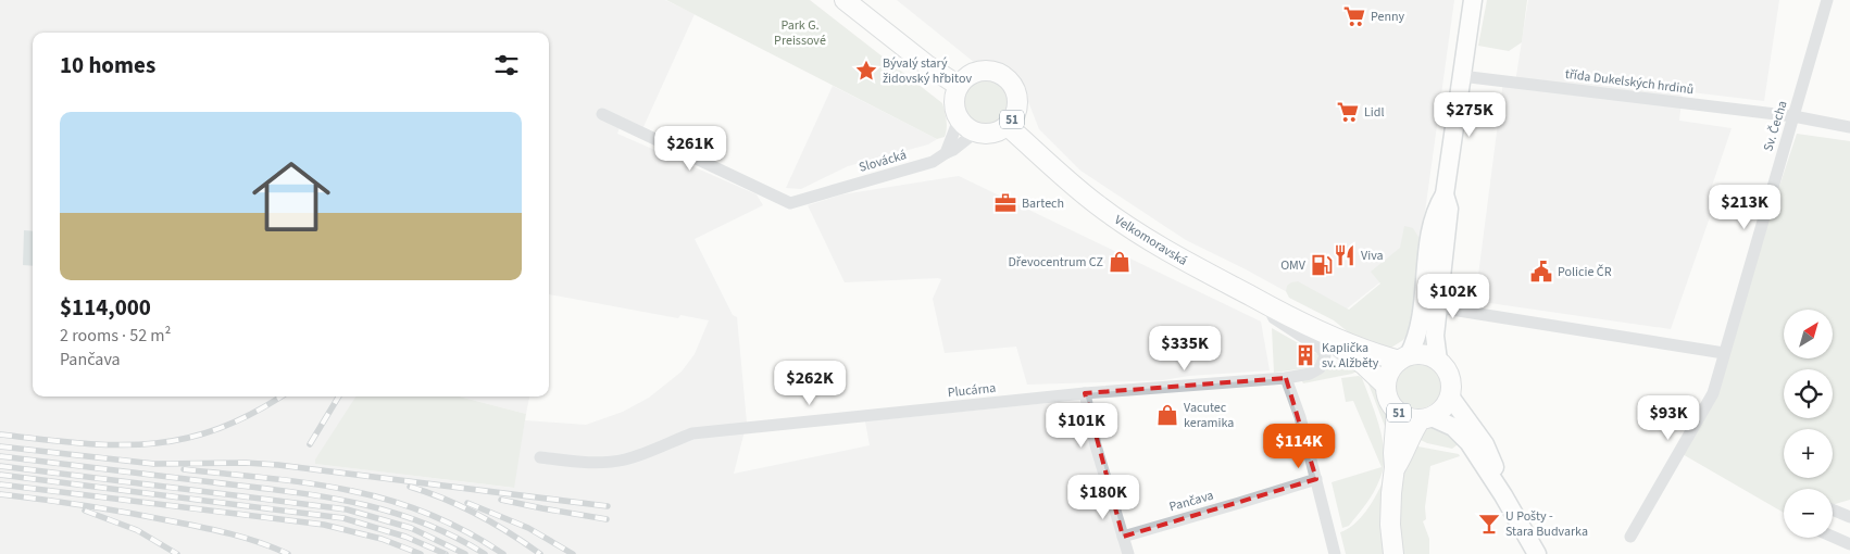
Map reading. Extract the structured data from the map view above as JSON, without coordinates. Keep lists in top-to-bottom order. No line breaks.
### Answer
{"streets":{"main road":["51","Velkomoravská"],"street":["třída Dukelských hrdinů","Sv. Čecha","Slovácká","Plucárna","Pančava"]},"crossings":[["třída Dukelských hrdinů","Sv. Čecha"],["51","Slovácká"],["51","Velkomoravská"],["Slovácká","Velkomoravská"],["Velkomoravská","Plucárna"]],"parks":["Park G. Preissové"],"places":{"supermarket":["Penny","Lidl"],"place":["Bývalý starý židovský hřbitov"],"office":["Bartech"],"restaurant":["Viva"],"shop":["Dřevocentrum CZ","Vacutec keramika"],"fuel station":["OMV"],"public building":["Policie ČR"],"building":["Kaplička sv. Alžběty"],"bar":["U Pošty - Stara Budvarka"]},"north":"top right","page":{"heading":"10 homes","price":["$275K","$261K","$213K","$102K","$335K","$262K","$93K","$101K","$114K","$180K"],"list":[{"name":"$114,000","note":"2 rooms · 52 m² · Pančava"}],"map_buttons":["+","−"]}}
